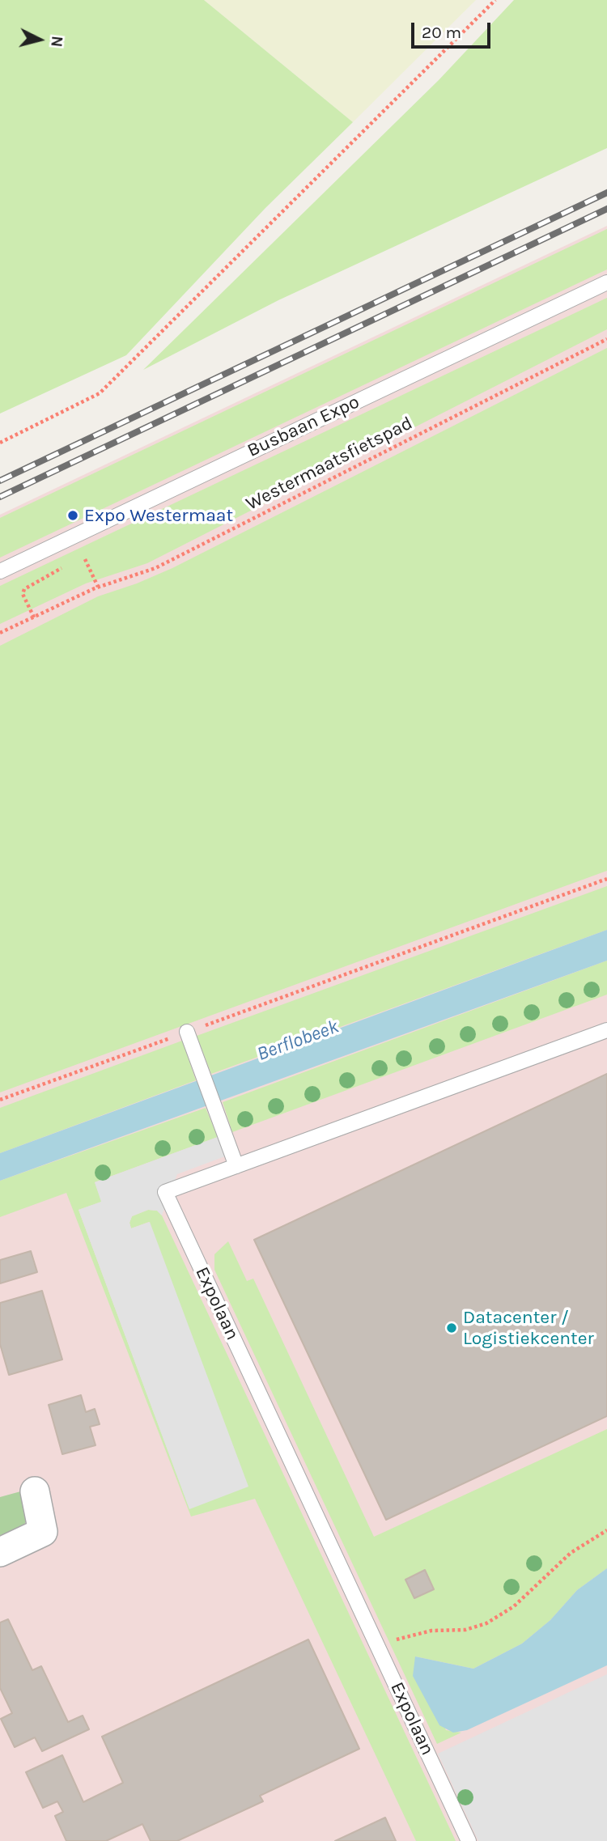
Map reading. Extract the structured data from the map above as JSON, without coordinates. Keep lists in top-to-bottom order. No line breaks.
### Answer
{"streets":{"lane":["Busbaan Expo","Expolaan"],"path":["Westermaatsfietspad"]},"water":["Berflobeek"],"places":["Expo Westermaat","Datacenter / Logistiekcenter"],"scale_bar":"20 m","north":"right"}
